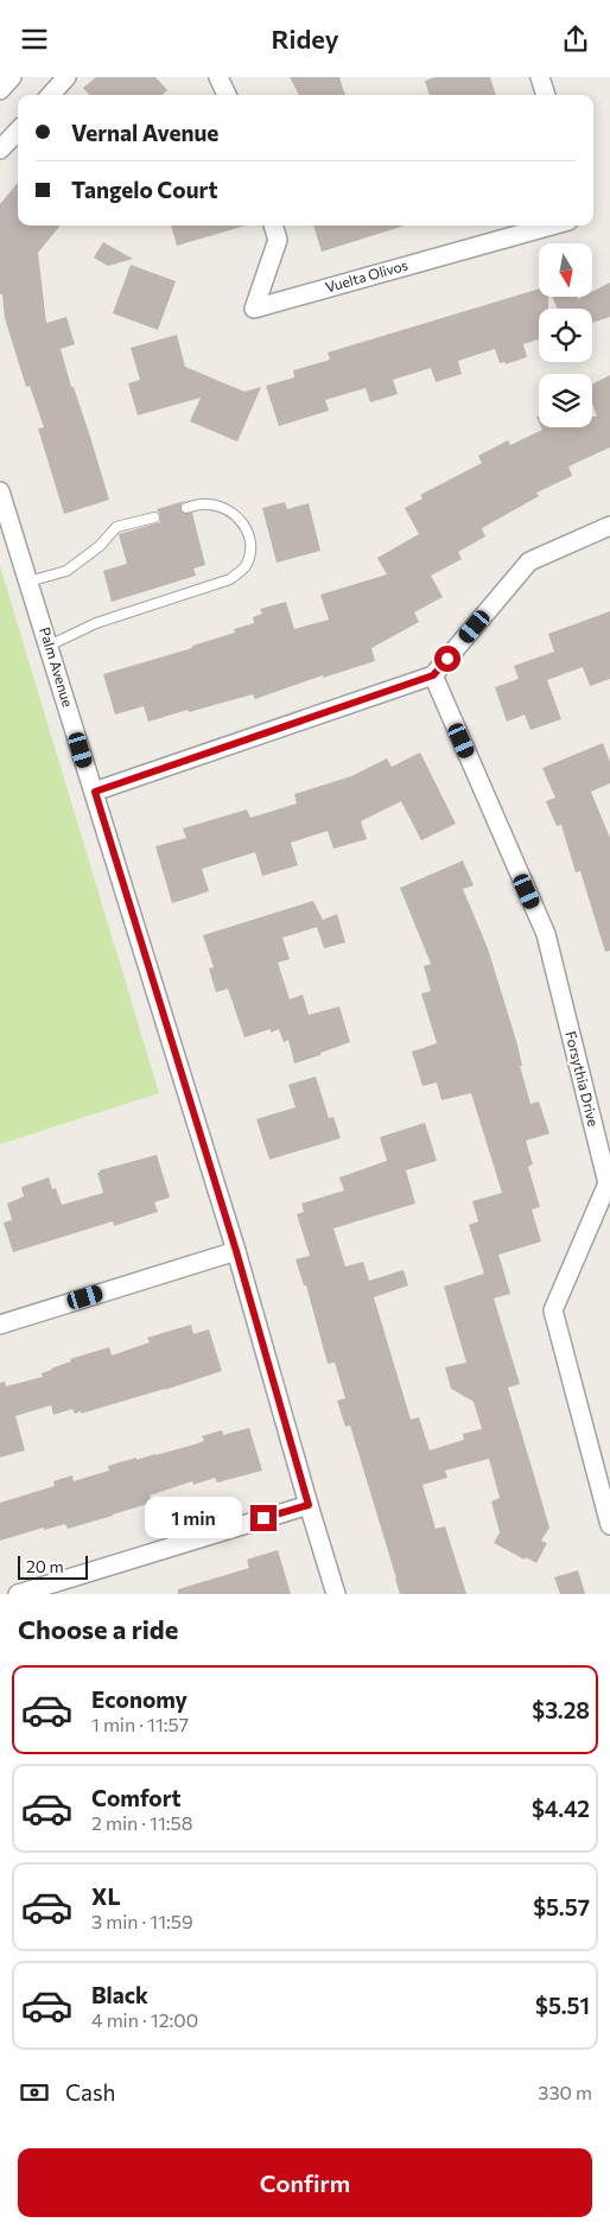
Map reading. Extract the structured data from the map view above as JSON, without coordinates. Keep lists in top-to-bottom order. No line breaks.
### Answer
{"streets":{"street":["Vuelta Olivos","Palm Avenue","Forsythia Drive"]},"scale_bar":"20 m","north":"bottom","page":{"header":"Ridey","banner":["Vernal Avenue","Tangelo Court"],"bubble":"1 min","scale":"20 m","heading":"Choose a ride","list":[{"name":"Economy","note":"1 min · 11:57","value":"$3.28"},{"name":"Comfort","note":"2 min · 11:58","value":"$4.42"},{"name":"XL","note":"3 min · 11:59","value":"$5.57"},{"name":"Black","note":"4 min · 12:00","value":"$5.51"}],"pay":["Cash","330 m"],"buttons":"Confirm"}}
